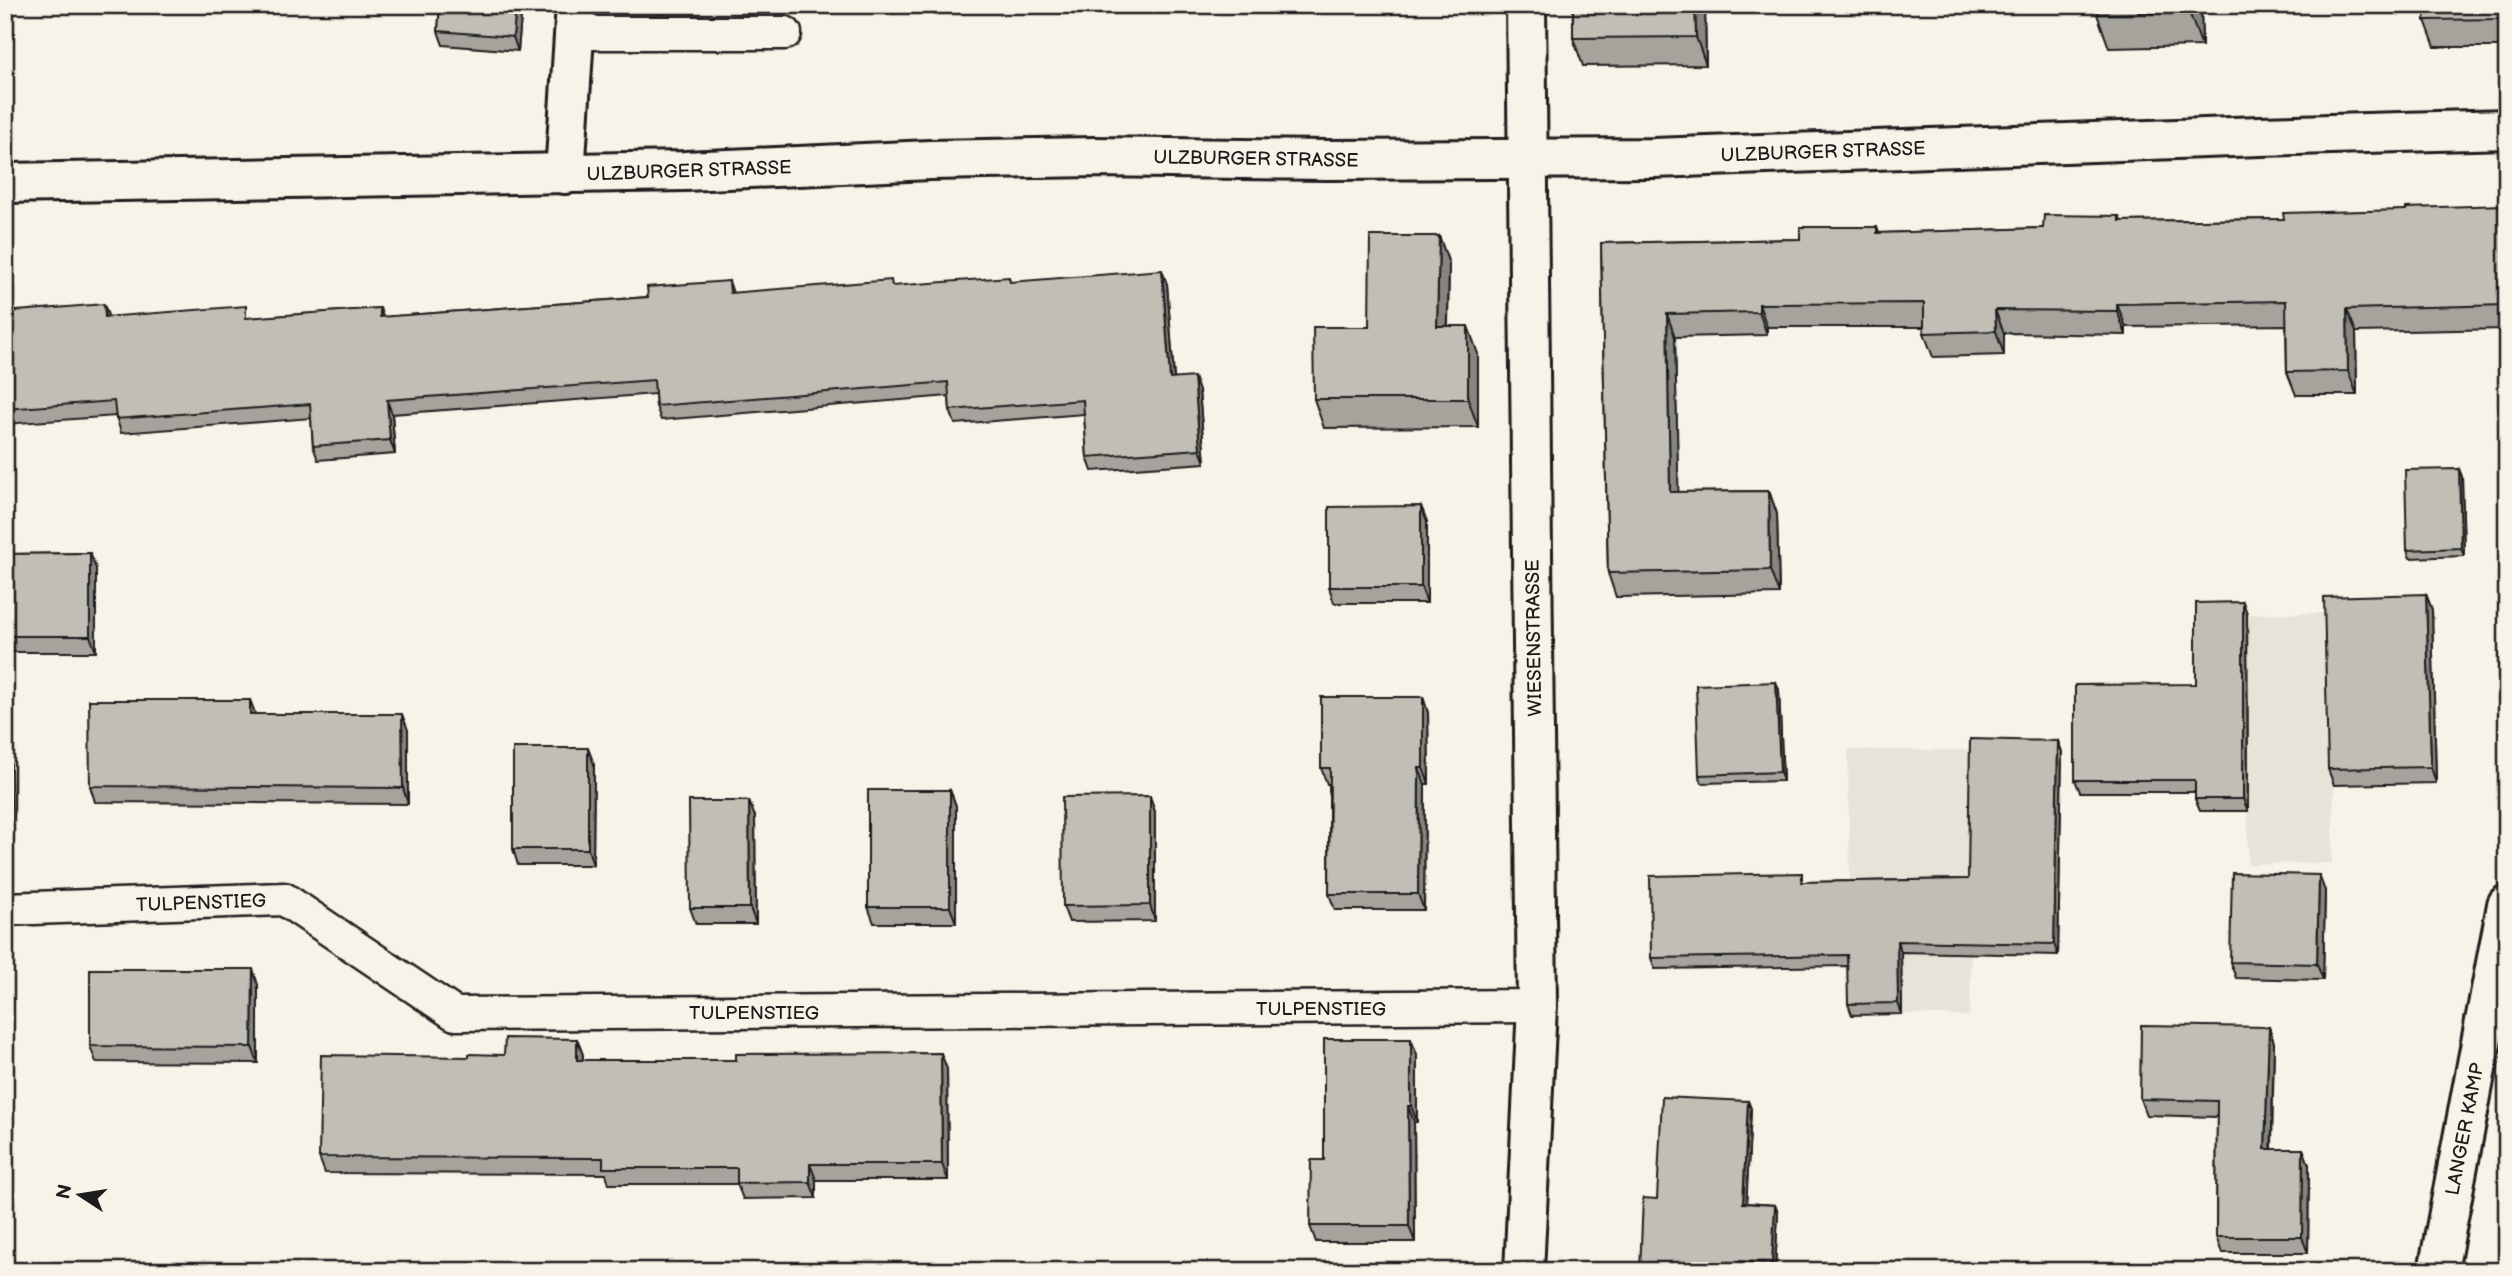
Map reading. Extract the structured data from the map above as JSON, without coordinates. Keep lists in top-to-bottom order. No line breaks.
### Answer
{"streets":{"main road":["ULZBURGER STRASSE","WIESENSTRASSE","LANGER KAMP"],"lane":["TULPENSTIEG"]},"crossings":[["ULZBURGER STRASSE","WIESENSTRASSE"],["WIESENSTRASSE","TULPENSTIEG"]],"north":"left"}
